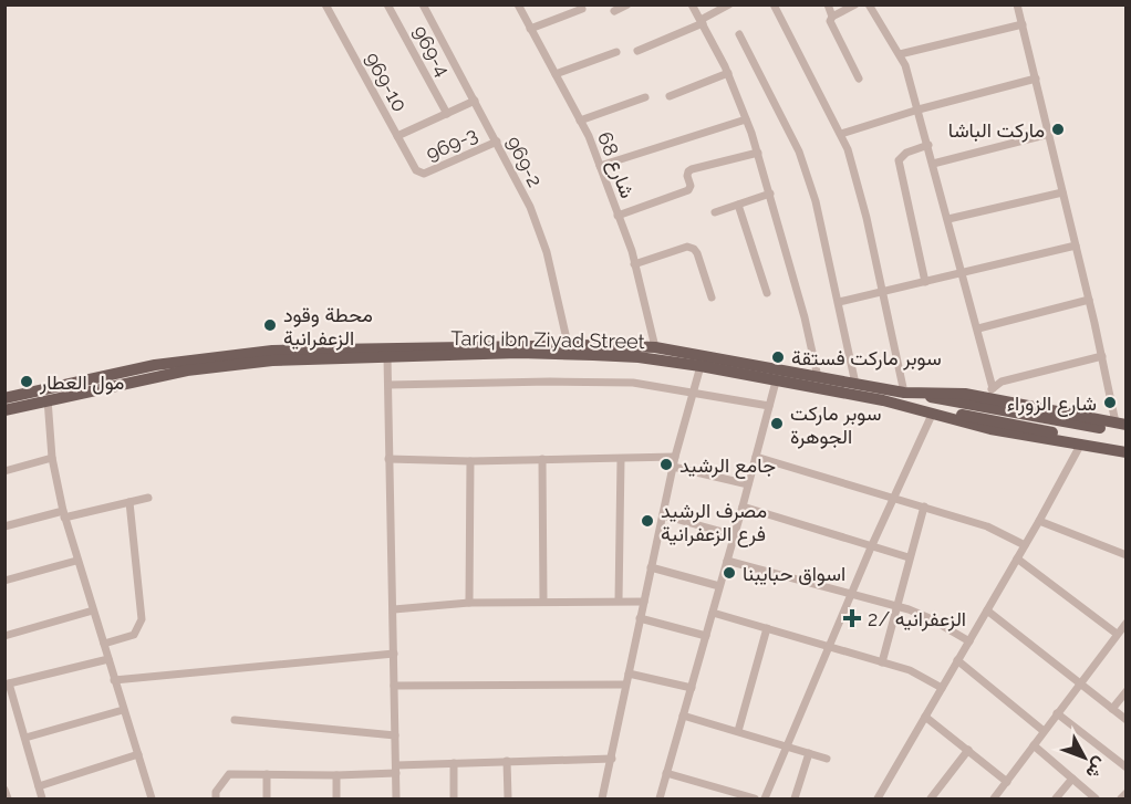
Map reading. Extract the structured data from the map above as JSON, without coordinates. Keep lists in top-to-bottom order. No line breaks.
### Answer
{"streets":{"main road":["Tariq ibn Ziyad Street"],"street":["969-4","969-10","969-3","969-2","شارع 68"]},"crossings":[["969-10","969-3"],["969-3","969-2"],["969-2","Tariq ibn Ziyad Street"],["شارع 68","Tariq ibn Ziyad Street"]],"places":{"other":["ماركت الباشا","محطة وقود الزعفرانية","سوبر ماركت فستقة","مول العطار","شارع الزوراء","سوبر ماركت الجوهرة","جامع الرشيد","مصرف الرشيد فرع الزعفرانية","اسواق حبايبنا"],"health":["الزعفرانيه /2"]},"north":"bottom right"}
